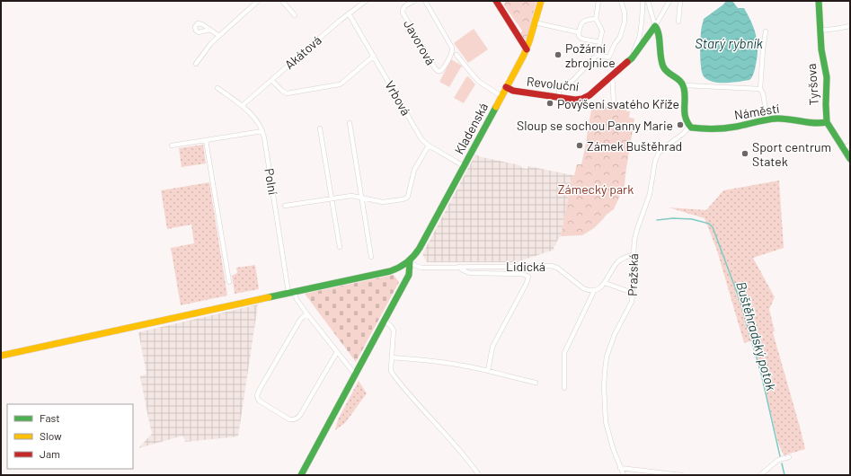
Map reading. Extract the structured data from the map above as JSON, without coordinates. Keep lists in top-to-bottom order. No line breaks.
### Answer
{"streets":{"street":["Javorová","Akátová","Revoluční","Tyršova","Vrbová","Náměstí","Kladenská","Polní","Lidická","Pražská"]},"crossings":[["Akátová","Vrbová"],["Akátová","Polní"],["Revoluční","Kladenská"],["Tyršova","Náměstí"],["Vrbová","Kladenská"],["Náměstí","Pražská"],["Kladenská","Lidická"]],"water":["Starý rybník","Buštěhradský potok"],"parks":["Zámecký park"],"places":["Požární zbrojnice","Povýšení svatého Kříže","Sloup se sochou Panny Marie","Zámek Buštěhrad","Sport centrum Statek"],"legend":["Fast","Slow","Jam"]}
